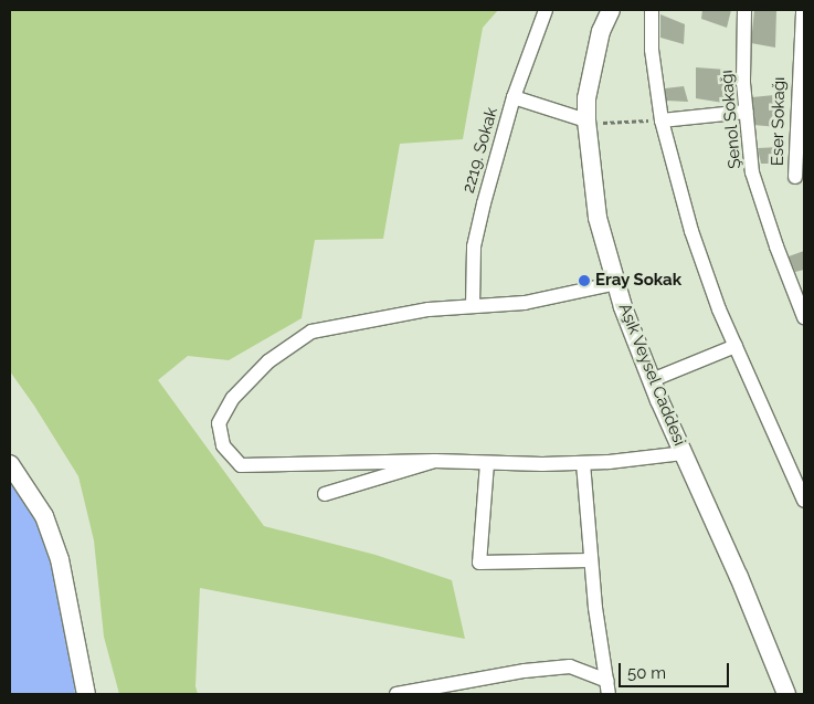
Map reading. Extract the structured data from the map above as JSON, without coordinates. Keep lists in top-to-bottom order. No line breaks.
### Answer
{"streets":{"street":["Şenol Sokağı","Eser Sokağı","2219. Sokak","Aşık Veysel Caddesi"]},"places":["Eray Sokak"],"scale_bar":"50 m"}
